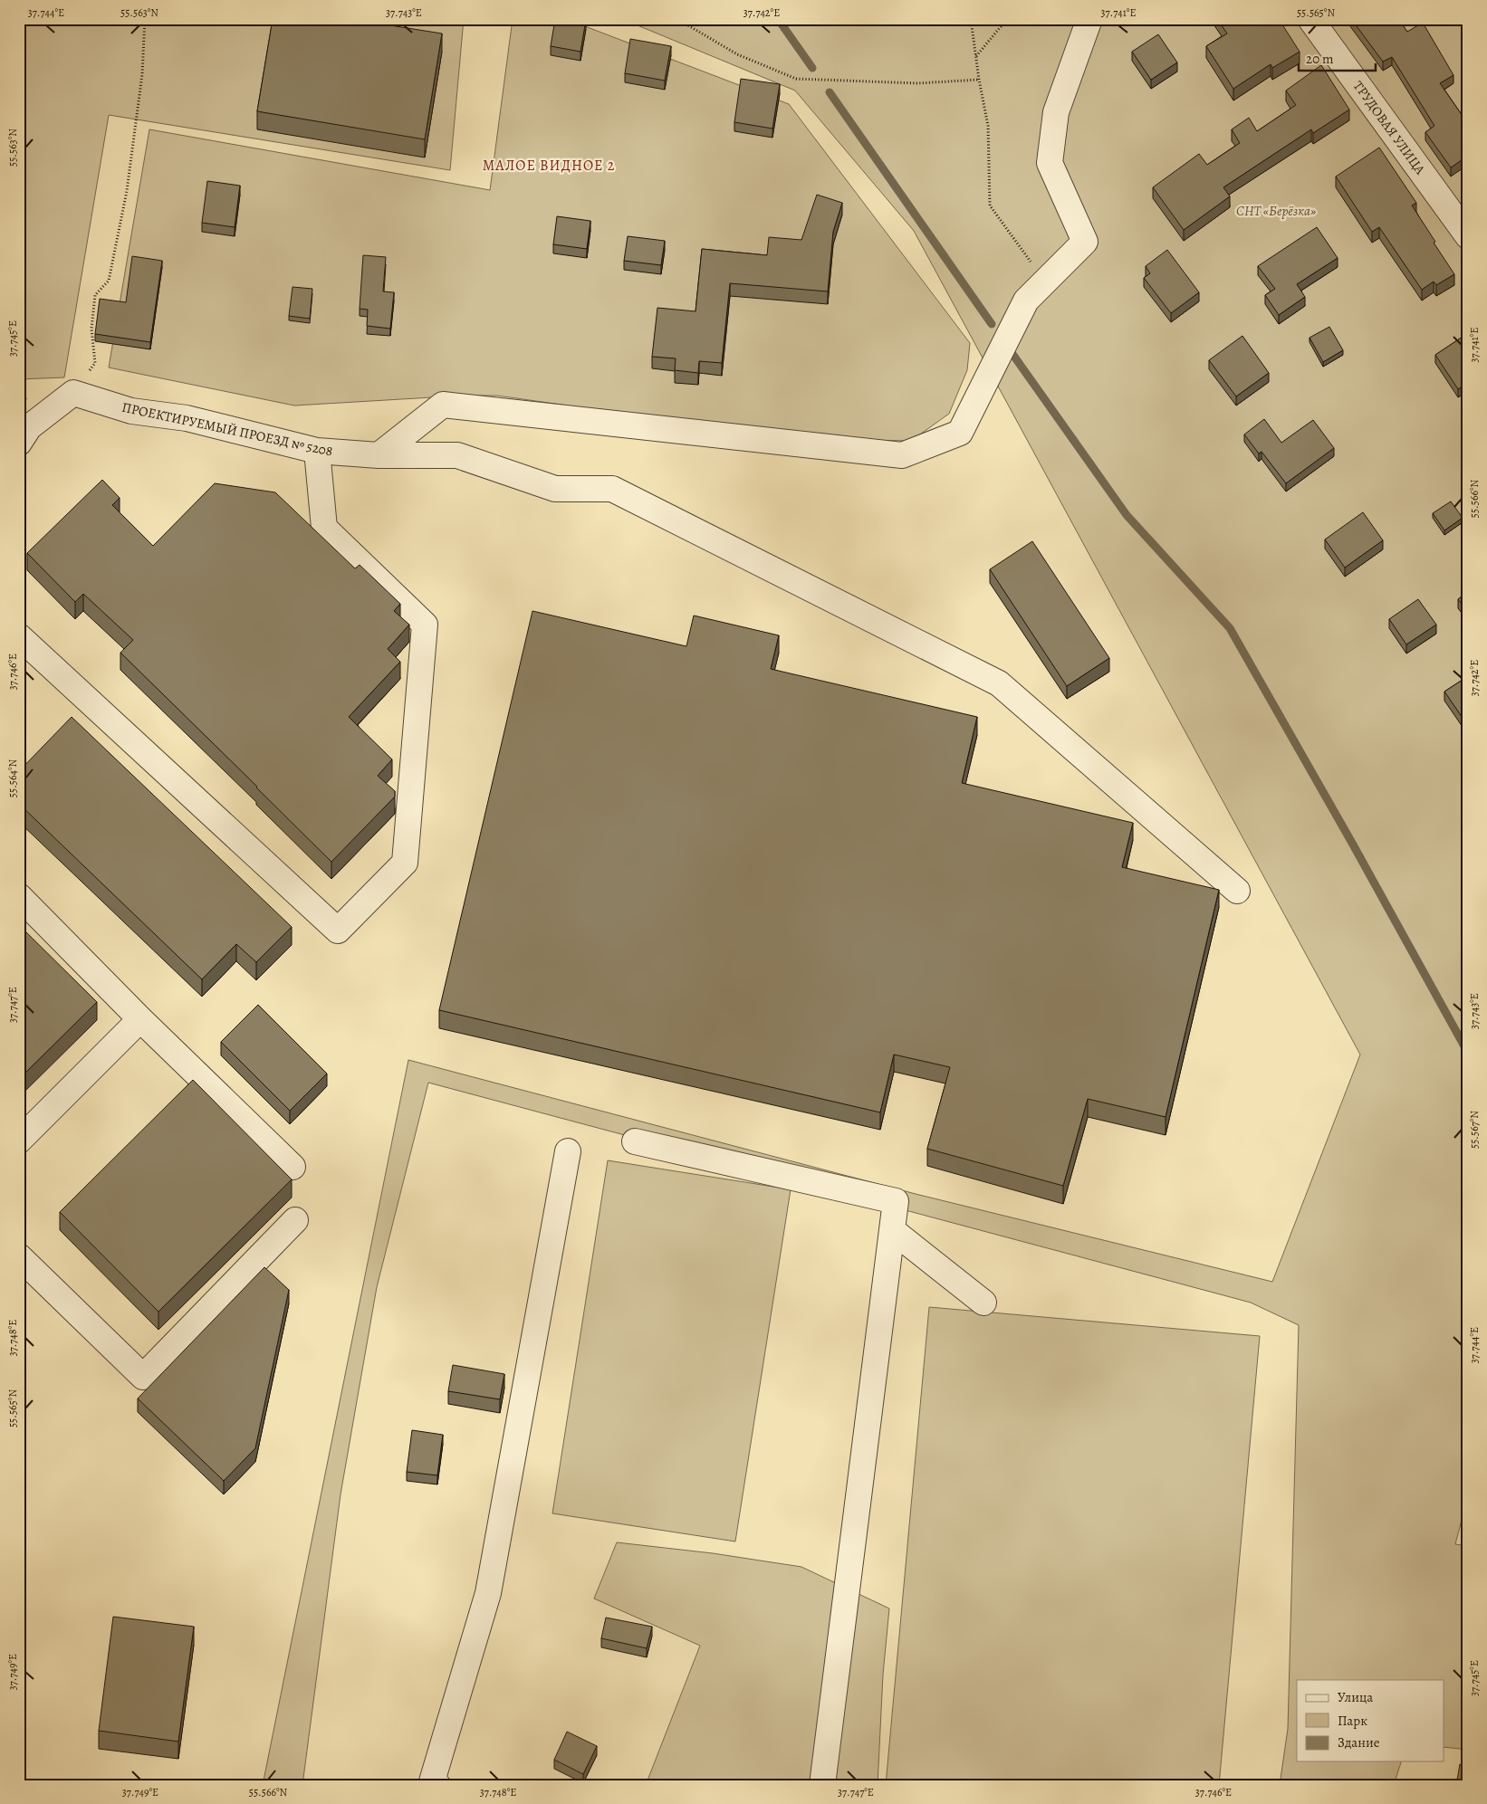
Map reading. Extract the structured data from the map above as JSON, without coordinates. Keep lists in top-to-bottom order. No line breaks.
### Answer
{"streets":{"street":["ТРУДОВАЯ УЛИЦА","ПРОЕКТИРУЕМЫЙ ПРОЕЗД № 5208"]},"districts":["МАЛОЕ ВИДНОЕ 2"],"parks":["СНТ «Берёзка»"],"legend":["Улица","Парк","Здание"],"scale_bar":"20 m","coordinates":["37.744°E","55.563°N","37.743°E","37.742°E","37.741°E","55.565°N","37.745°E","55.566°N","37.746°E","55.564°N","37.747°E","55.567°N","37.748°E","37.749°E"]}
